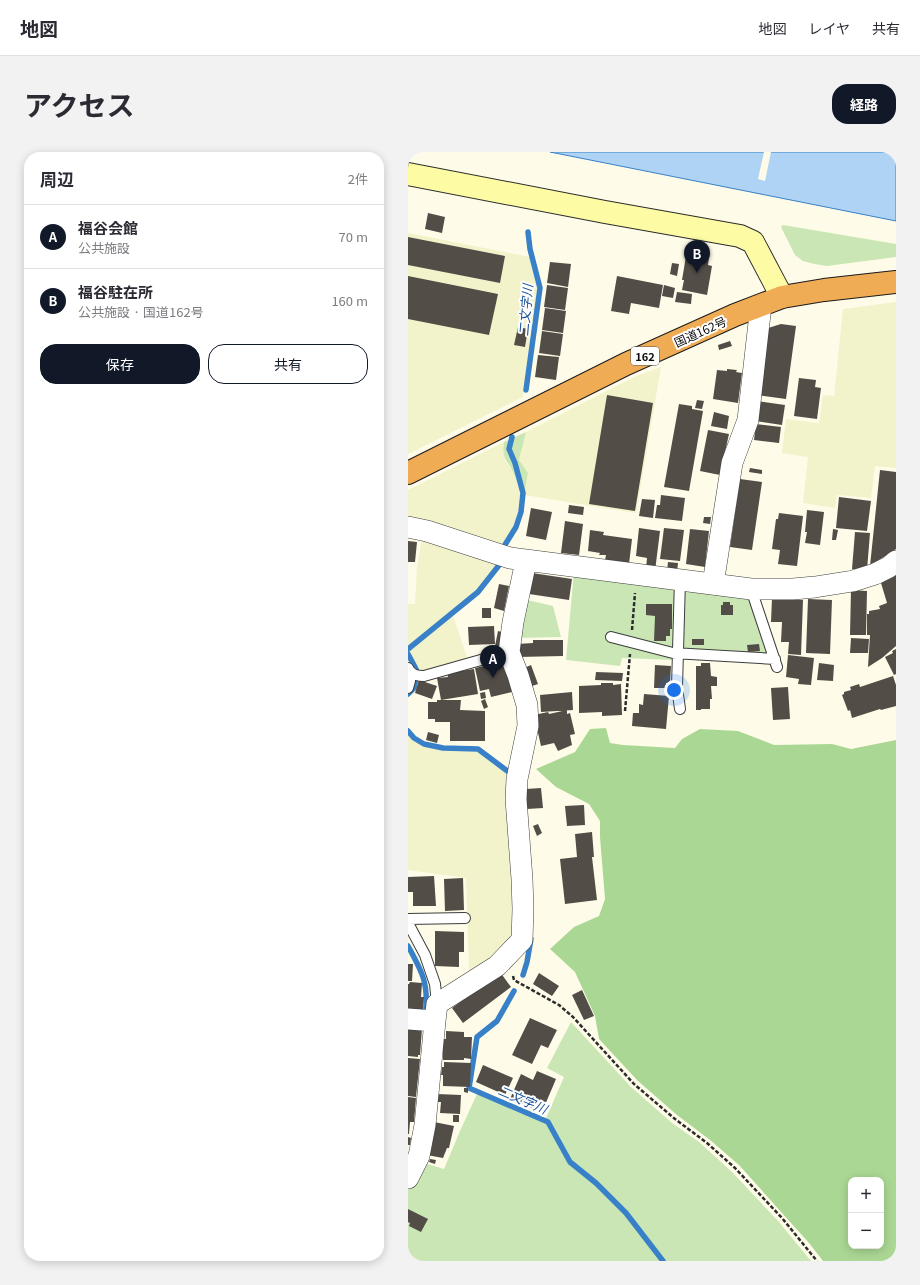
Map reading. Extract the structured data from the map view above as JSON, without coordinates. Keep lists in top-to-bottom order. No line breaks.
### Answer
{"streets":{"highway":["国道162号","162"]},"water":["二文字川"],"page":{"header":"地図","nav":["地図","レイヤ","共有"],"title":"アクセス","buttons":["経路",["保存","共有"]],"heading":["周辺","2件"],"list":[{"mark":"A","name":"福谷会館","note":"公共施設","value":"70 m"},{"mark":"B","name":"福谷駐在所","note":"公共施設 · 国道162号","value":"160 m"}],"pins":["B","A"],"map_buttons":["+","−"]}}
